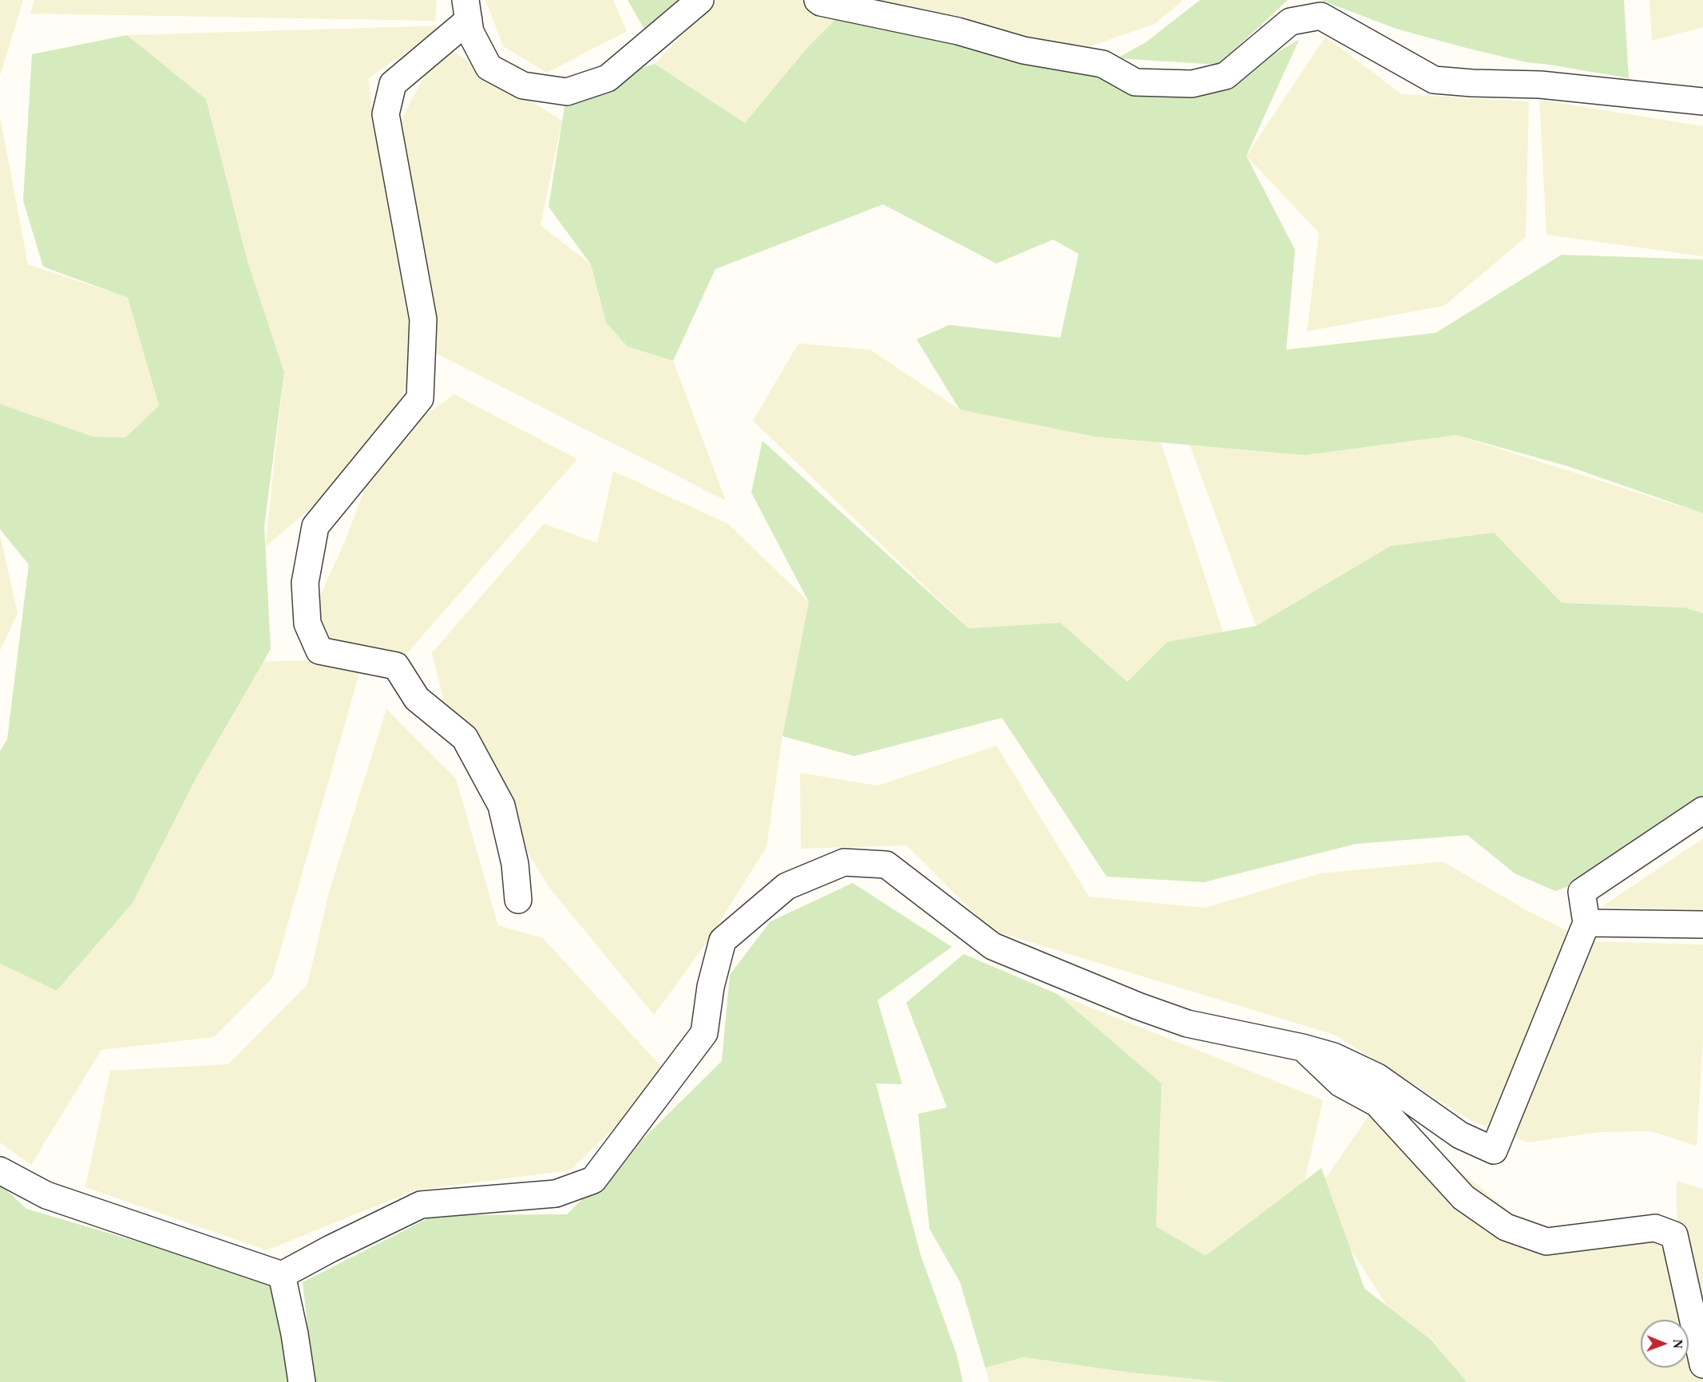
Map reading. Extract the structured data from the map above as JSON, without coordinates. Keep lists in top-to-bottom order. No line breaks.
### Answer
{"north":"right"}
